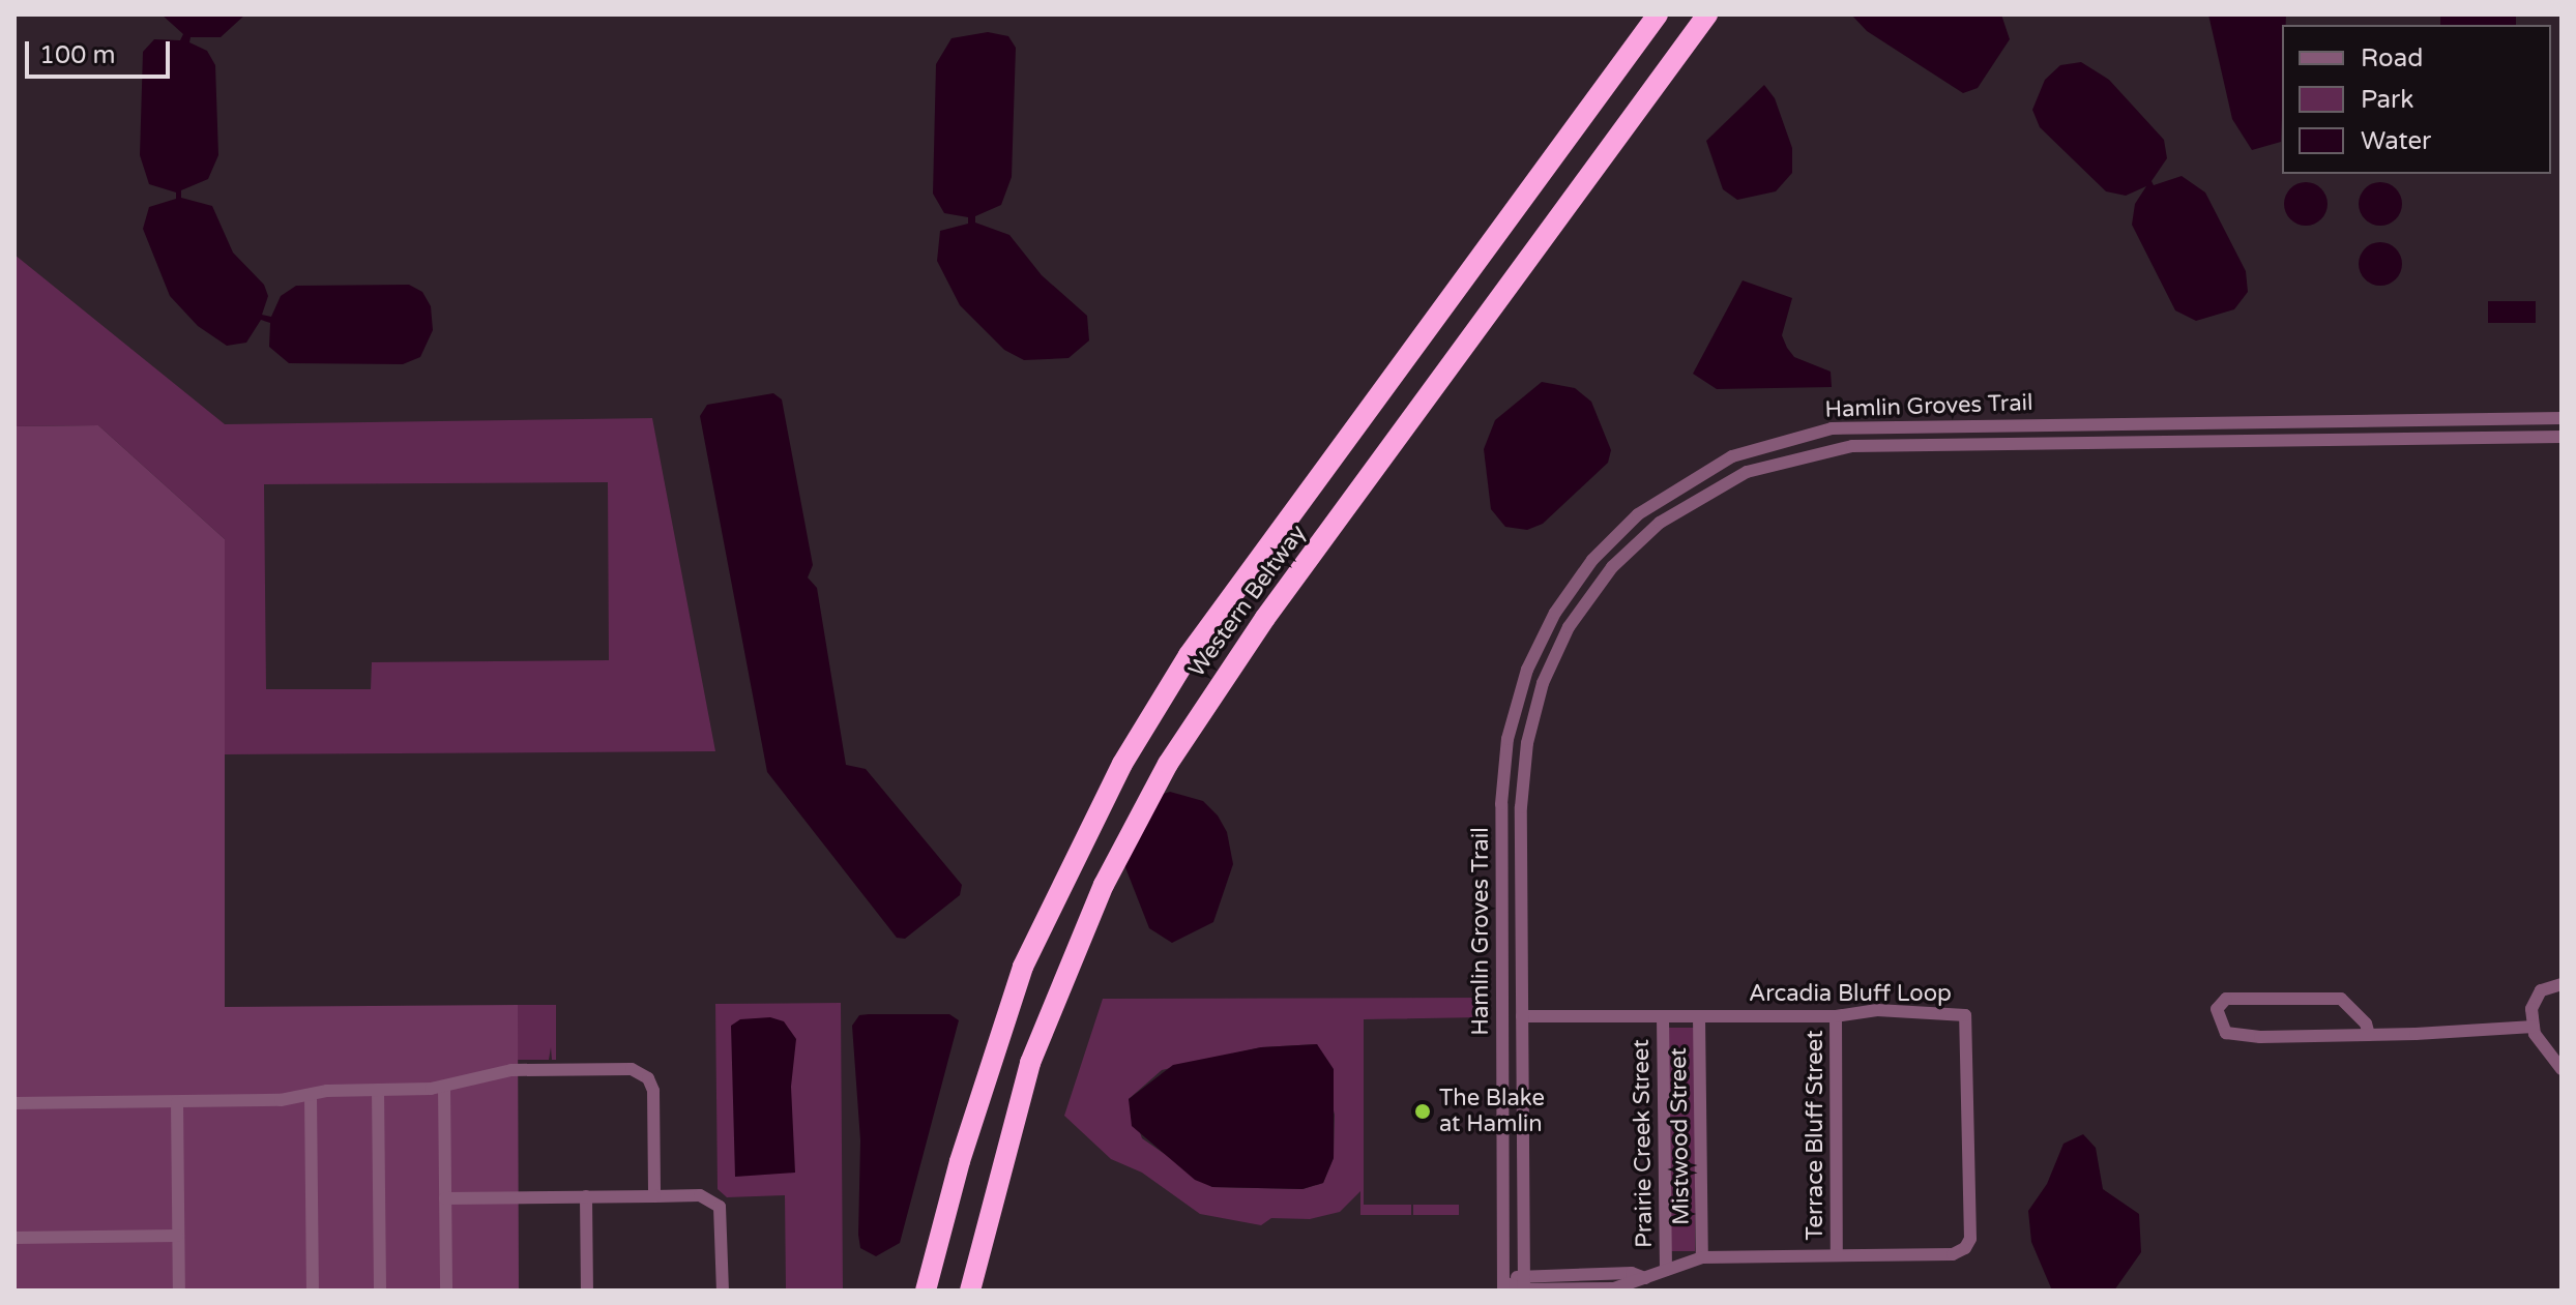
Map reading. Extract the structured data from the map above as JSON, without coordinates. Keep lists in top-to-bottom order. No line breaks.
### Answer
{"streets":{"highway":["Western Beltway"],"street":["Hamlin Groves Trail","Arcadia Bluff Loop","Terrace Bluff Street","Mistwood Street","Prairie Creek Street"]},"crossings":[["Hamlin Groves Trail","Arcadia Bluff Loop"],["Arcadia Bluff Loop","Terrace Bluff Street"],["Arcadia Bluff Loop","Mistwood Street"],["Arcadia Bluff Loop","Prairie Creek Street"]],"places":["The Blake at Hamlin"],"legend":["Road","Park","Water"],"scale_bar":"100 m"}
